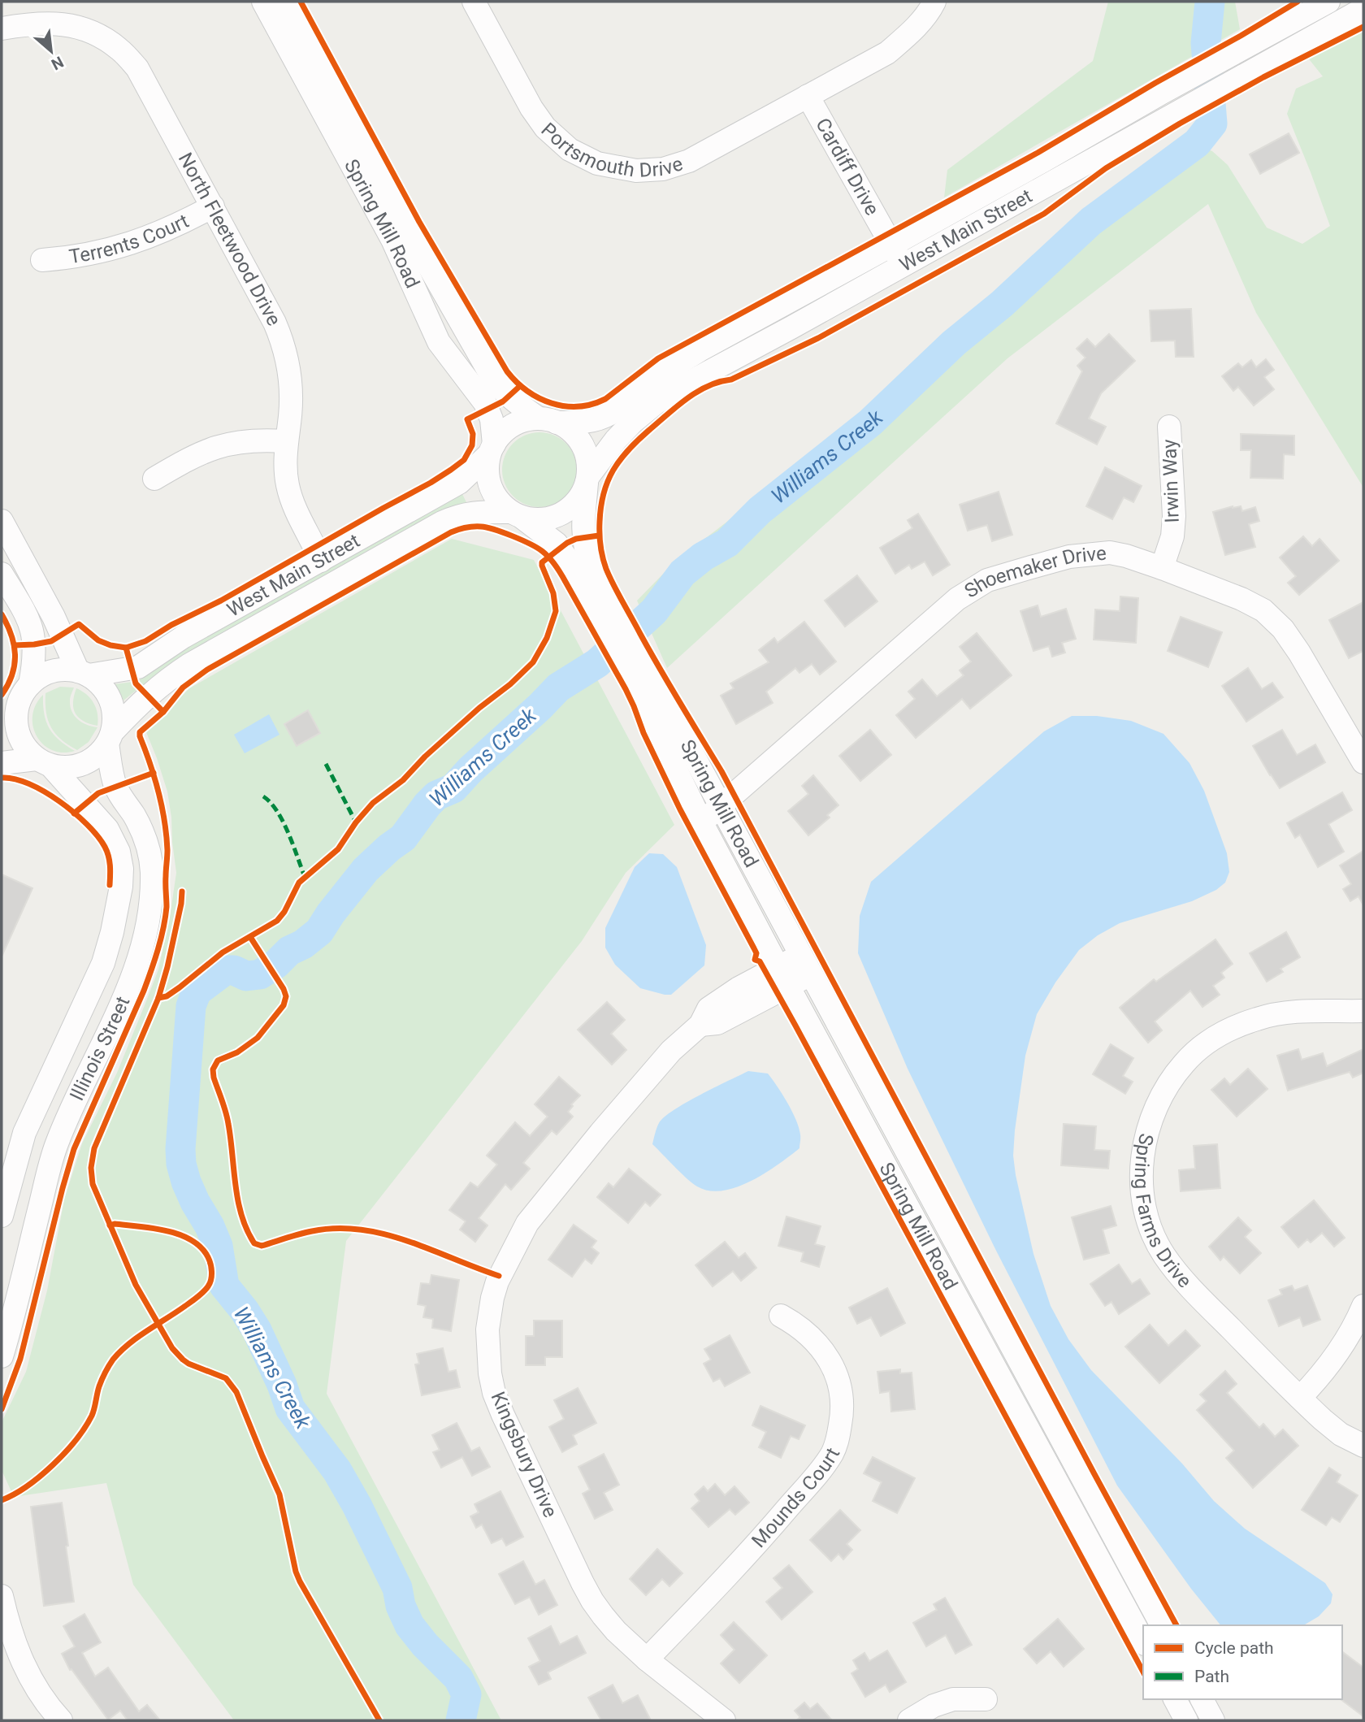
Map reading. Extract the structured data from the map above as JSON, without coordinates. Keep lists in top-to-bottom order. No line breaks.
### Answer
{"streets":{"street":["Portsmouth Drive","Cardiff Drive","Spring Mill Road","West Main Street","Terrents Court","North Fleetwood Drive","Irwin Way","Shoemaker Drive","Illinois Street","Spring Farms Drive","Kingsbury Drive","Mounds Court"]},"crossings":[["Portsmouth Drive","Cardiff Drive"],["Cardiff Drive","West Main Street"],["Spring Mill Road","West Main Street"],["Spring Mill Road","Shoemaker Drive"],["Spring Mill Road","Kingsbury Drive"],["West Main Street","North Fleetwood Drive"],["West Main Street","Illinois Street"],["Terrents Court","North Fleetwood Drive"],["Irwin Way","Shoemaker Drive"],["Kingsbury Drive","Mounds Court"]],"water":["Williams Creek"],"legend":["Cycle path","Path"],"north":"bottom right"}
